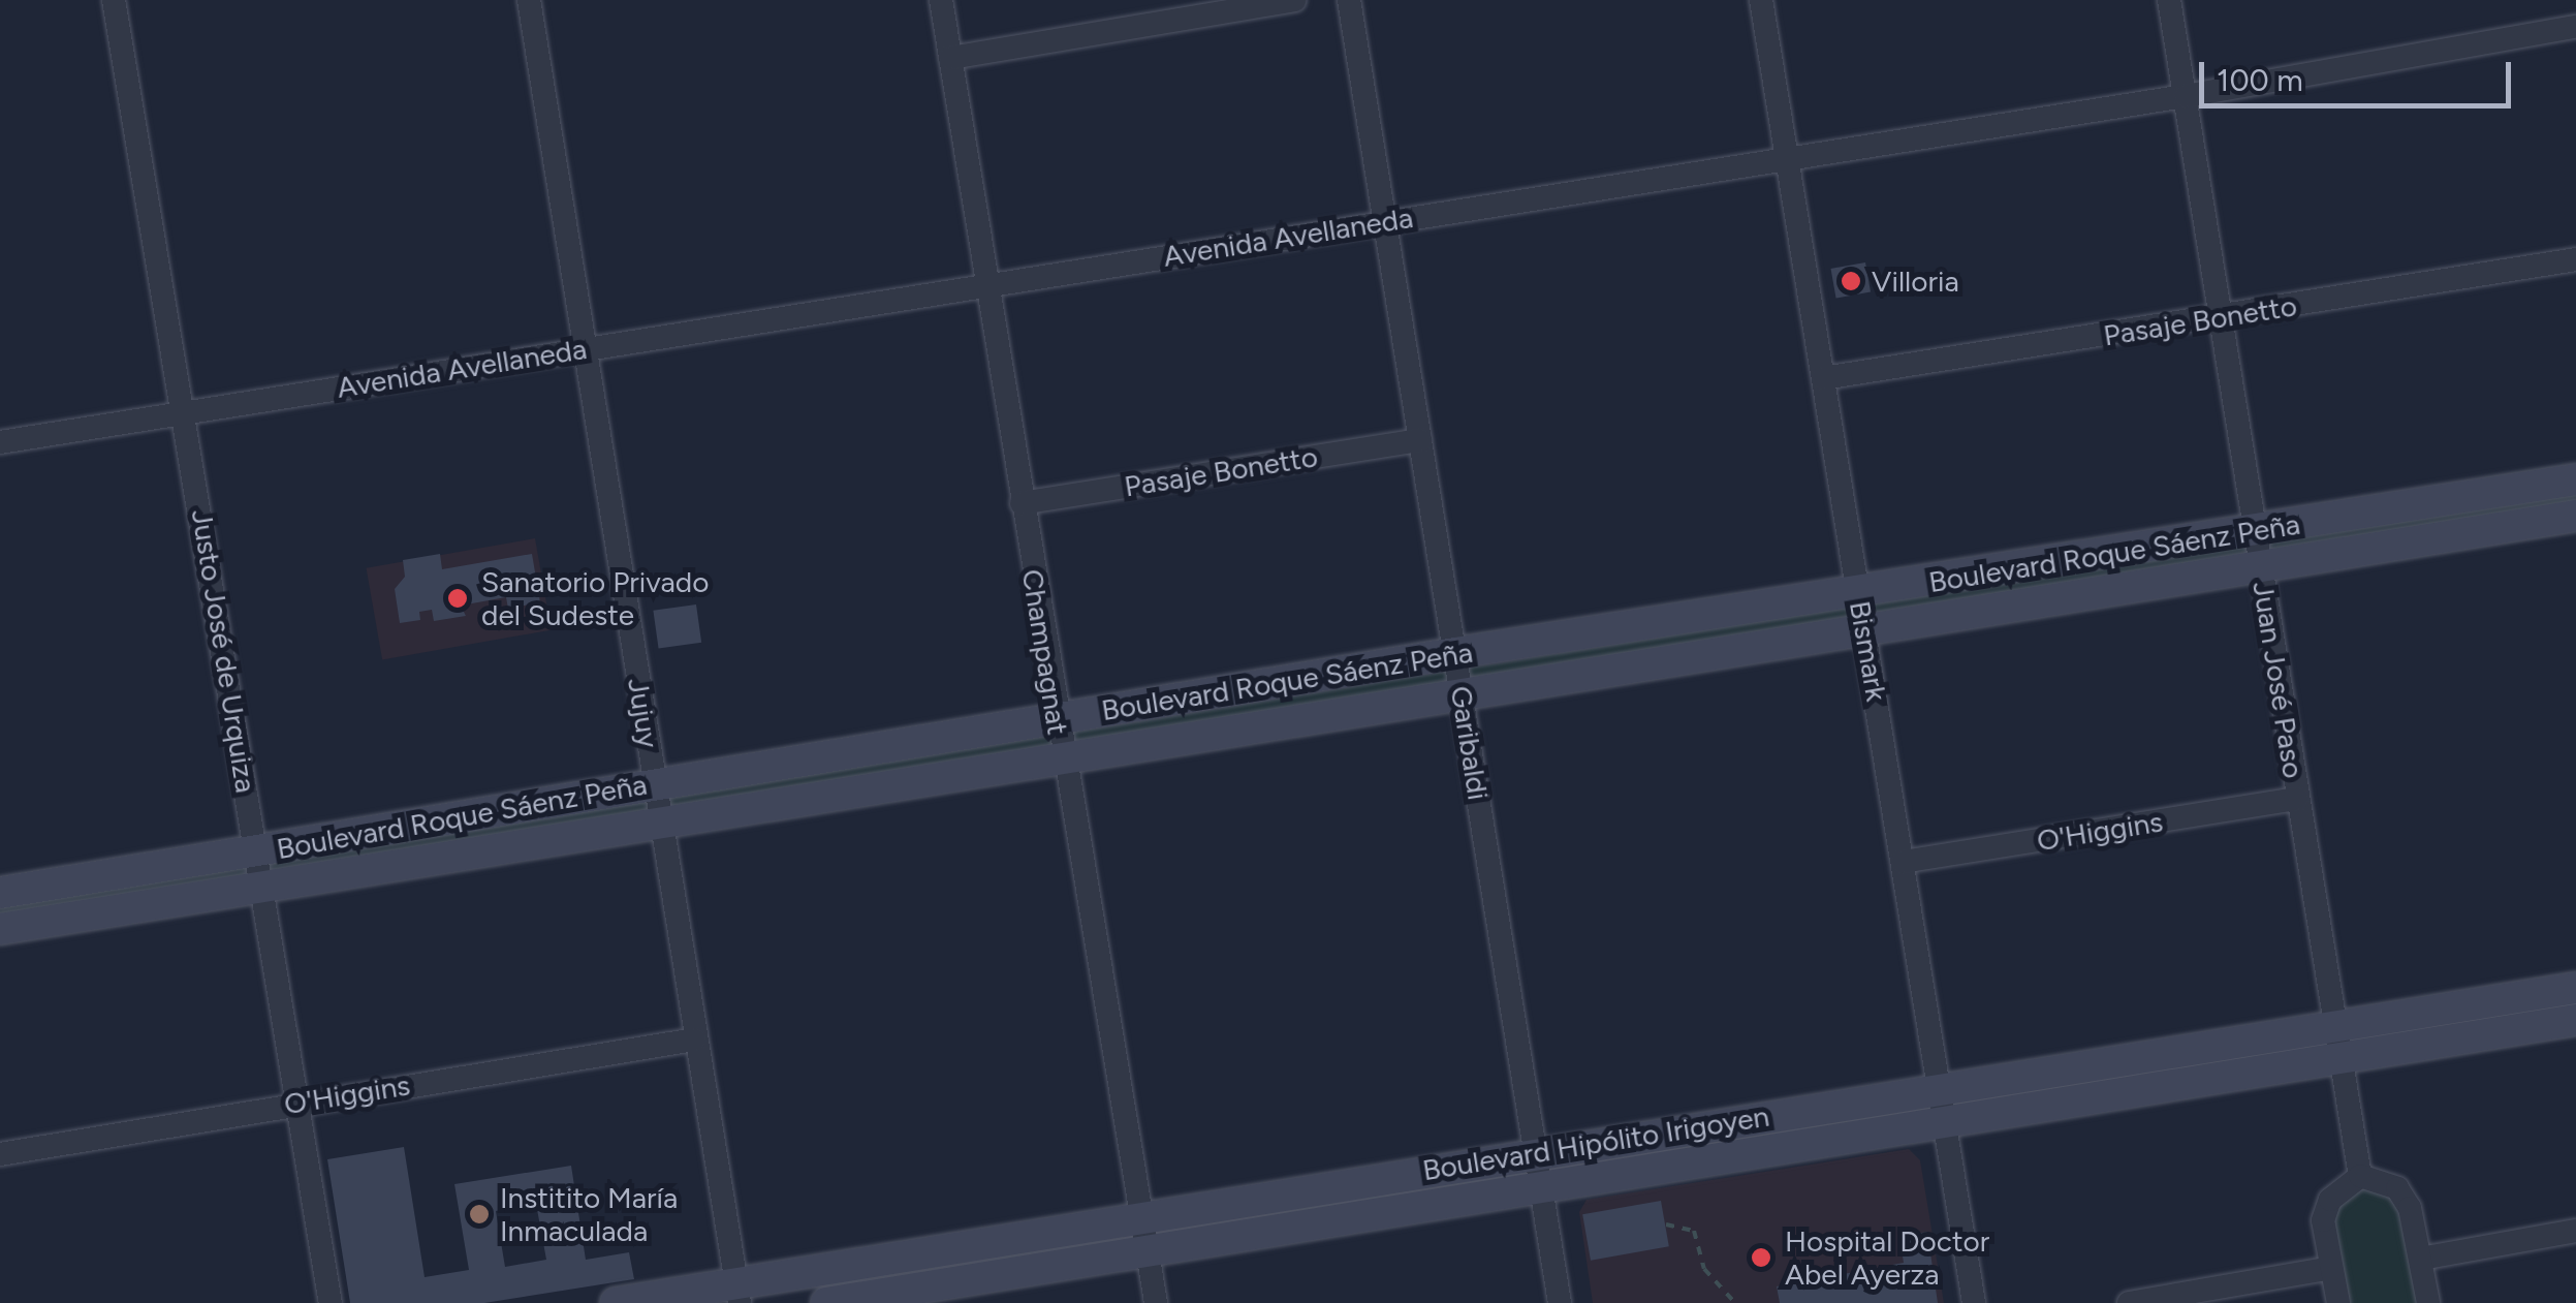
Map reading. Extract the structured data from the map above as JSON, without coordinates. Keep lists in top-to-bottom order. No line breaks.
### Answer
{"streets":{"street":["Avenida Avellaneda","Pasaje Bonetto","Boulevard Roque Sáenz Peña","Justo José de Urquiza","Bismark","Champagnat","Juan José Paso","Jujuy","Garibaldi","O'Higgins","Boulevard Hipólito Irigoyen"]},"crossings":[["Avenida Avellaneda","Justo José de Urquiza"],["Avenida Avellaneda","Bismark"],["Avenida Avellaneda","Champagnat"],["Avenida Avellaneda","Juan José Paso"],["Avenida Avellaneda","Jujuy"],["Avenida Avellaneda","Garibaldi"],["Pasaje Bonetto","Bismark"],["Pasaje Bonetto","Champagnat"],["Pasaje Bonetto","Juan José Paso"],["Pasaje Bonetto","Garibaldi"],["Boulevard Roque Sáenz Peña","Justo José de Urquiza"],["Boulevard Roque Sáenz Peña","Bismark"],["Boulevard Roque Sáenz Peña","Champagnat"],["Boulevard Roque Sáenz Peña","Juan José Paso"],["Boulevard Roque Sáenz Peña","Jujuy"],["Boulevard Roque Sáenz Peña","Garibaldi"],["Justo José de Urquiza","O'Higgins"],["Bismark","O'Higgins"],["Bismark","Boulevard Hipólito Irigoyen"],["Champagnat","Boulevard Hipólito Irigoyen"],["Juan José Paso","O'Higgins"],["Juan José Paso","Boulevard Hipólito Irigoyen"],["Jujuy","O'Higgins"],["Jujuy","Boulevard Hipólito Irigoyen"],["Garibaldi","Boulevard Hipólito Irigoyen"]],"places":["Villoria","Sanatorio Privado del Sudeste","Institito María Inmaculada","Hospital Doctor Abel Ayerza"],"scale_bar":"100 m"}
